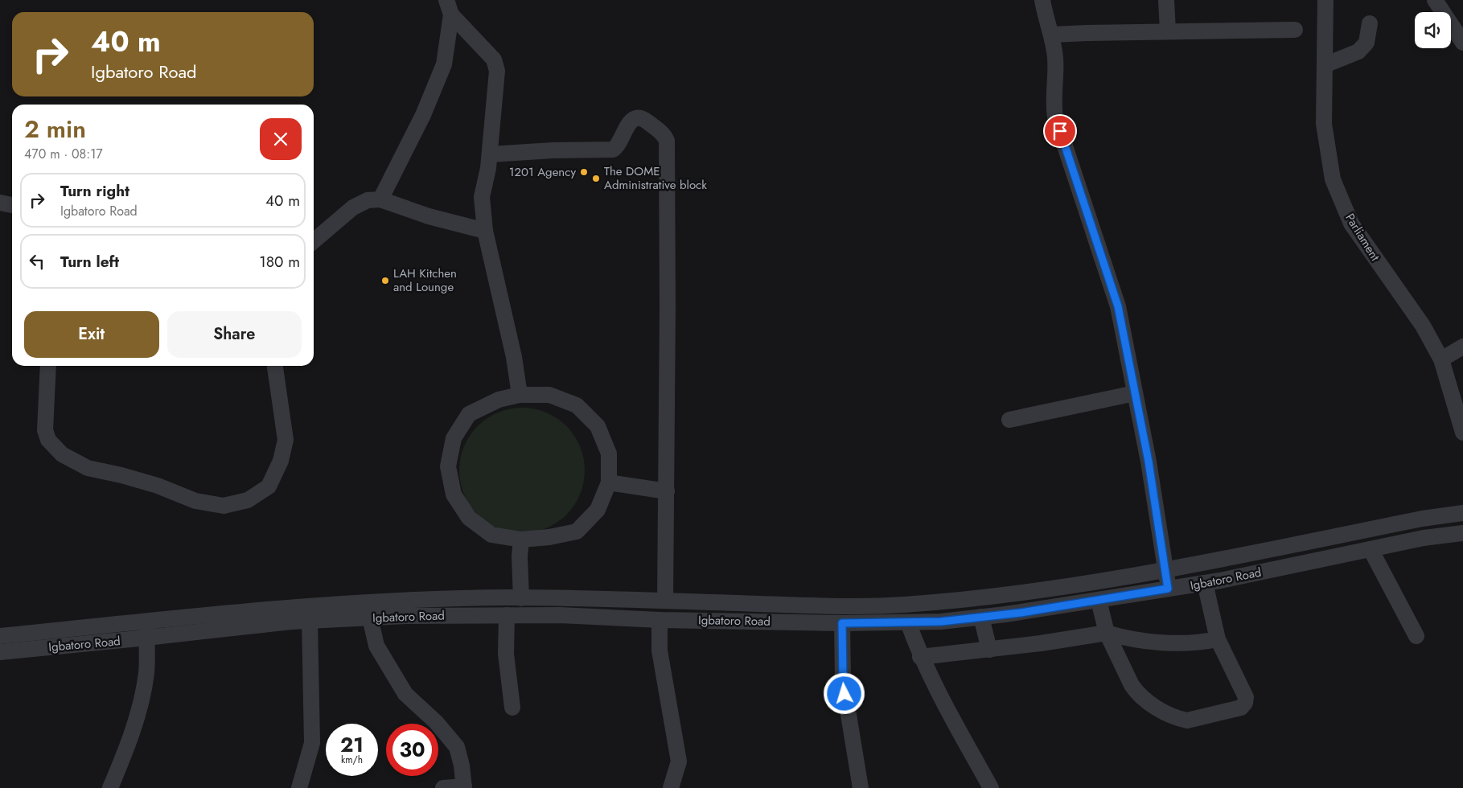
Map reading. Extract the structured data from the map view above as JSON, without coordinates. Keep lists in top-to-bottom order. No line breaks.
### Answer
{"streets":{"street":["Parliament","Igbatoro Road"]},"places":["1201 Agency","The DOME Administrative block","LAH Kitchen and Lounge"],"page":{"turn":["40 m","Igbatoro Road"],"heading":["2 min","470 m · 08:17"],"list":[{"name":"Turn right","note":"Igbatoro Road","value":"40 m"},{"name":"Turn left","value":"180 m"}],"buttons":["Exit","Share"],"speed":"21 km/h","limit":"30"}}
